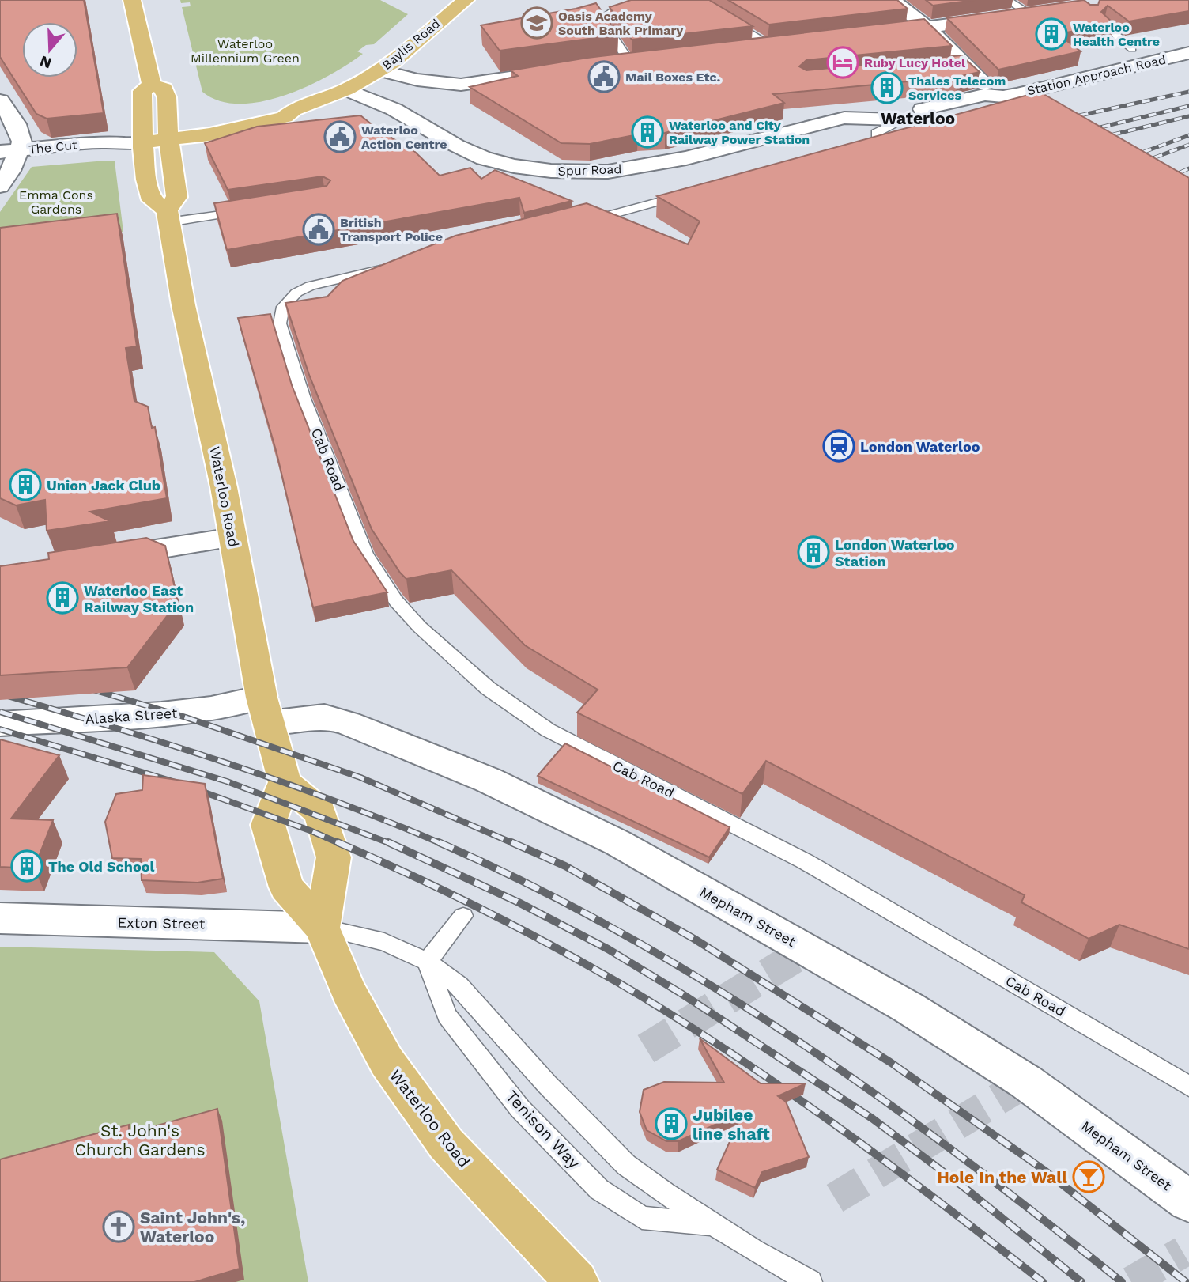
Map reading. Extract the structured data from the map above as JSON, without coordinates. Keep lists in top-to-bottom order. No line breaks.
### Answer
{"streets":{"main road":["Baylis Road","The Cut","Waterloo Road"],"street":["Station Approach Road","Spur Road","Alaska Street","Mepham Street","Exton Street"],"lane":["Cab Road","Tenison Way"]},"crossings":[["Baylis Road","The Cut"],["Baylis Road","Spur Road"],["Station Approach Road","Spur Road"],["Waterloo Road","Alaska Street"],["Waterloo Road","Mepham Street"],["Waterloo Road","Exton Street"],["Waterloo Road","Tenison Way"],["Alaska Street","Mepham Street"],["Exton Street","Tenison Way"]],"districts":["Waterloo"],"parks":["Waterloo Millennium Green","Emma Cons Gardens","St. John's Church Gardens"],"places":{"school or university":["Oasis Academy South Bank Primary"],"building":["Waterloo Health Centre","Thales Telecom Services","Waterloo and City Railway Power Station","Union Jack Club","London Waterloo Station","Waterloo East Railway Station","The Old School","Jubilee line shaft"],"hotel":["Ruby Lucy Hotel"],"public building":["Mail Boxes Etc.","Waterloo Action Centre","British Transport Police"],"station":["London Waterloo"],"bar":["Hole In the Wall"],"church":["Saint John's, Waterloo"]},"north":"bottom"}
